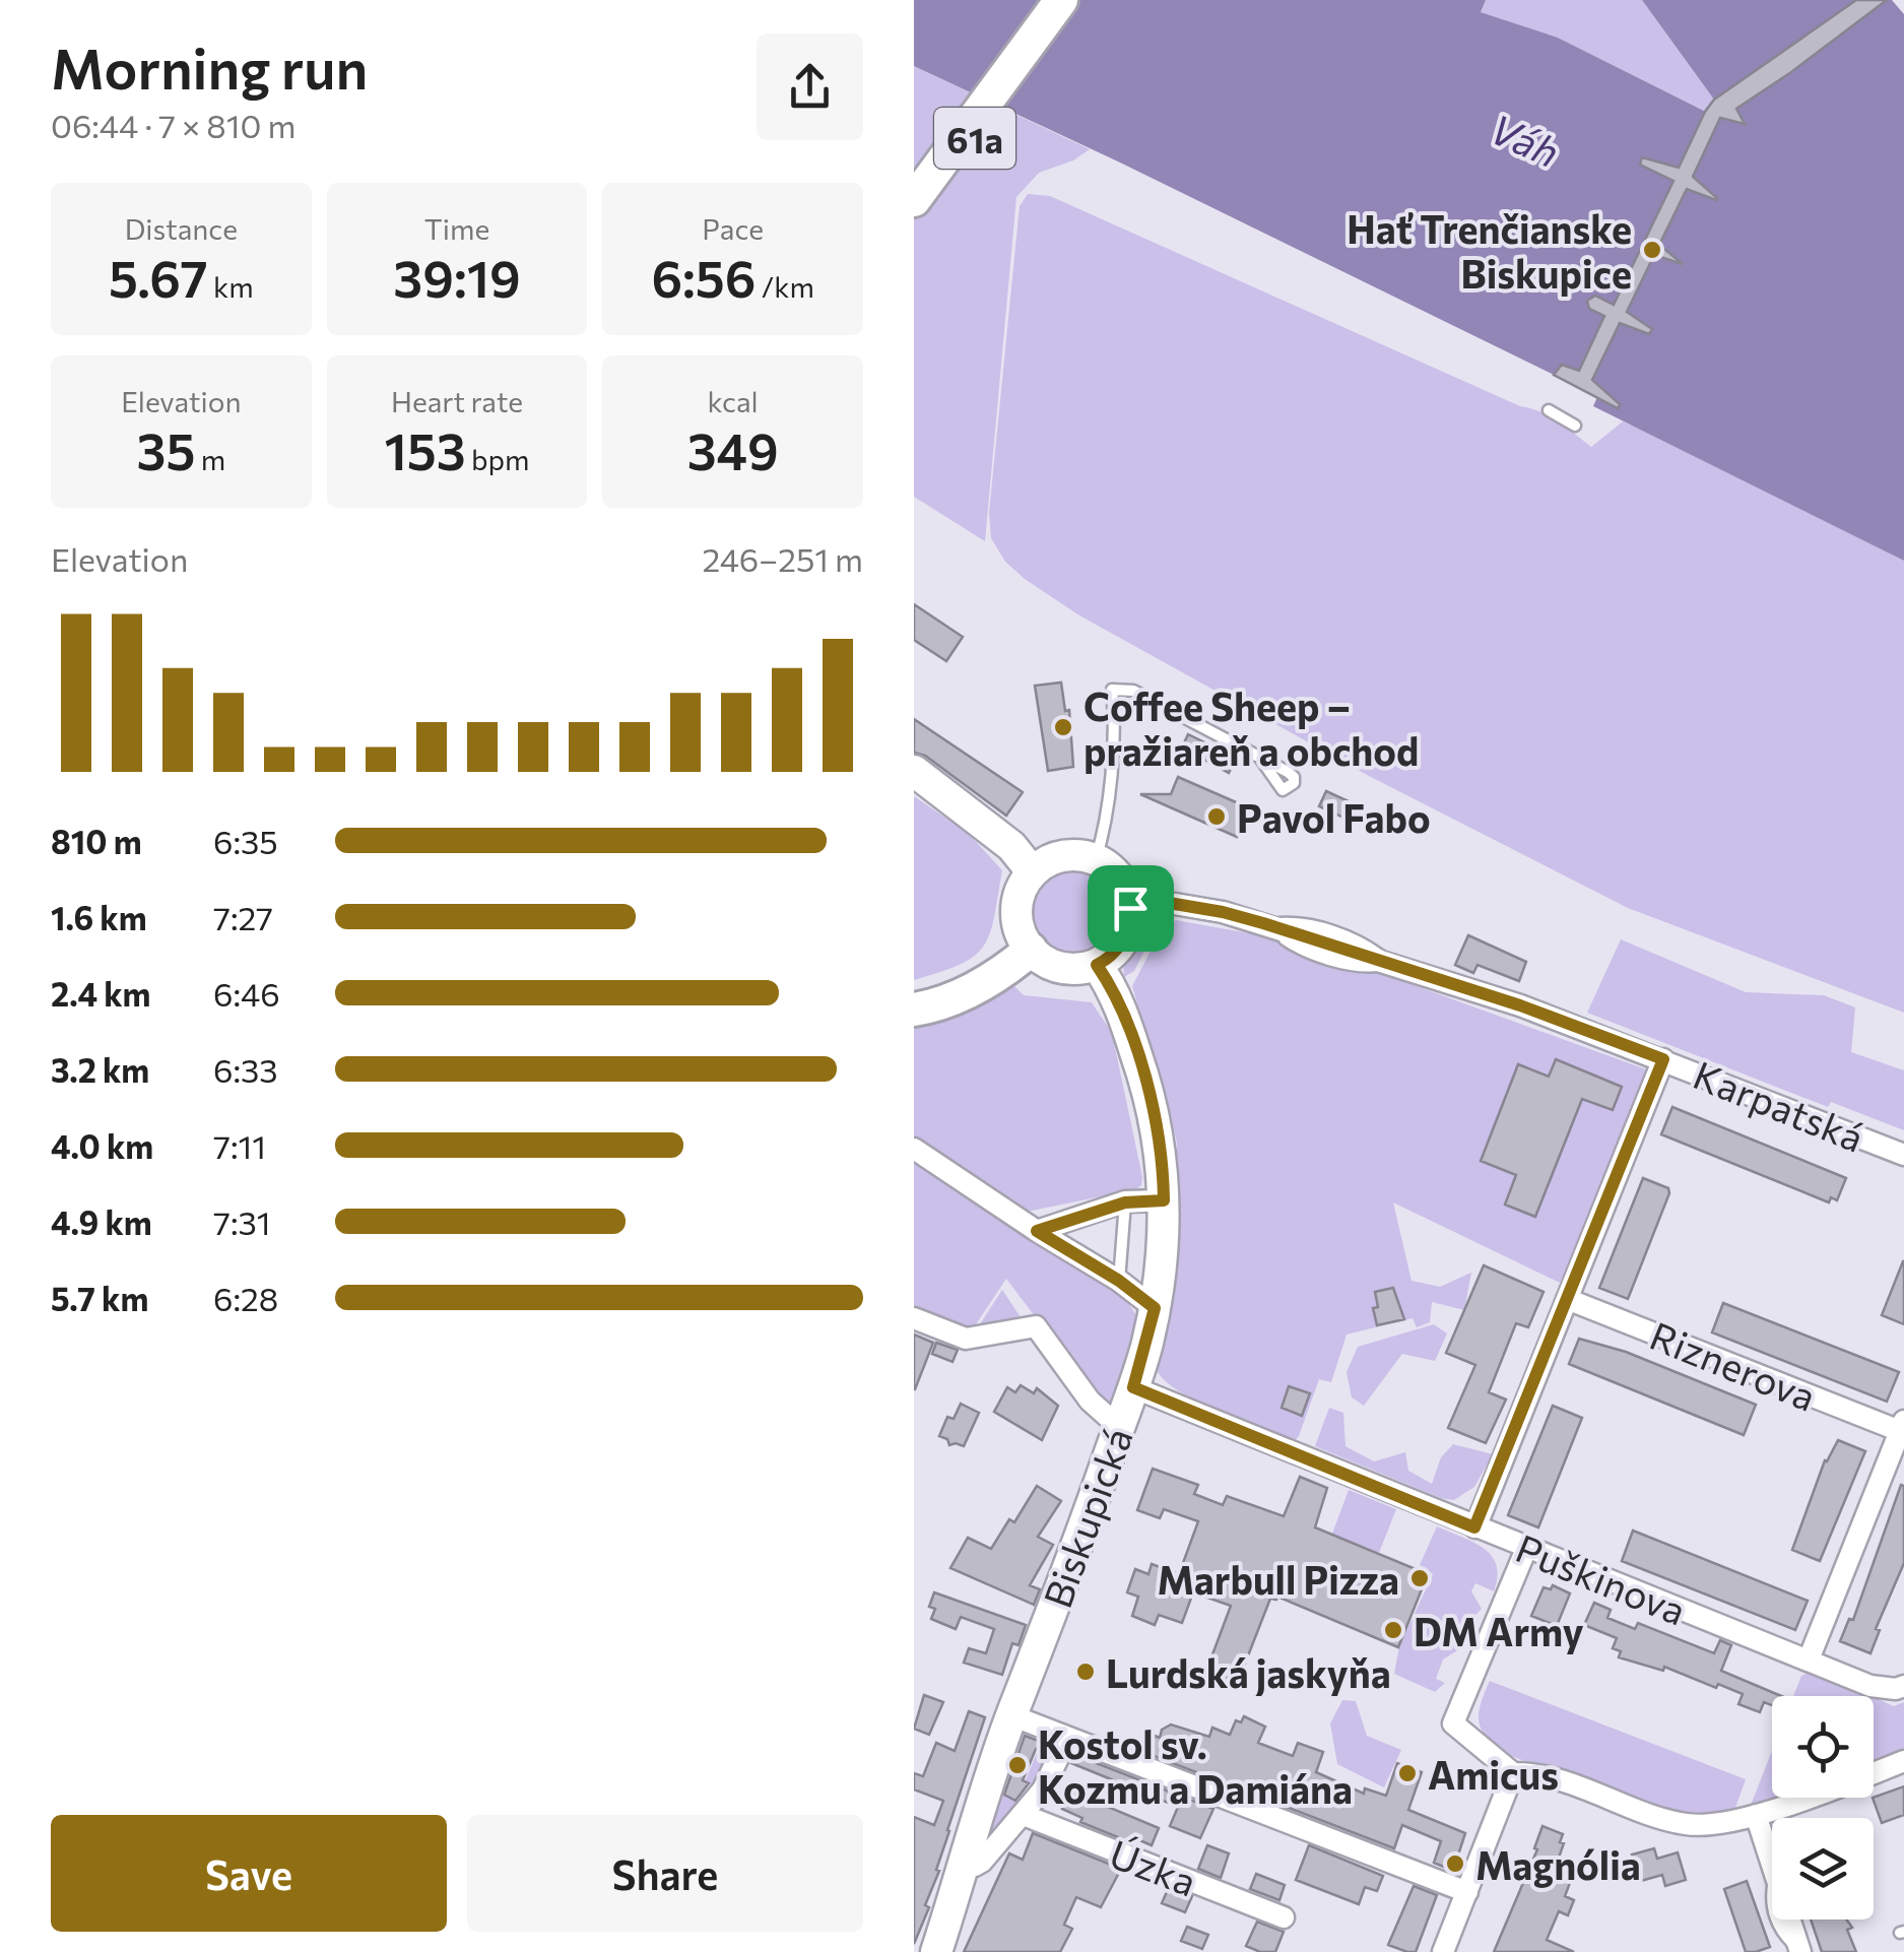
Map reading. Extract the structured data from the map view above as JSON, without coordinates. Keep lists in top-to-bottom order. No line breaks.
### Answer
{"streets":{"main road":["61a"],"street":["Karpatská","Riznerova","Biskupická","Puškinova","Úzka"]},"crossings":[["Karpatská","Biskupická"],["Biskupická","Puškinova"]],"water":["Váh"],"places":["Hať Trenčianske Biskupice","Coffee Sheep – pražiareň a obchod","Pavol Fabo","Marbull Pizza","DM Army","Lurdská jaskyňa","Kostol sv. Kozmu a Damiána","Amicus","Magnólia"],"page":{"heading":["Morning run","06:44 · 7 × 810 m"],"stats":[["Distance","5.67 km"],["Time","39:19"],["Pace","6:56 /km"],["Elevation","35 m"],["Heart rate","153 bpm"],["kcal","349"]],"chart":["Elevation","246–251 m"],"list":[{"name":"810 m","note":"6:35"},{"name":"1.6 km","note":"7:27"},{"name":"2.4 km","note":"6:46"},{"name":"3.2 km","note":"6:33"},{"name":"4.0 km","note":"7:11"},{"name":"4.9 km","note":"7:31"},{"name":"5.7 km","note":"6:28"}],"buttons":["Save","Share"]}}
